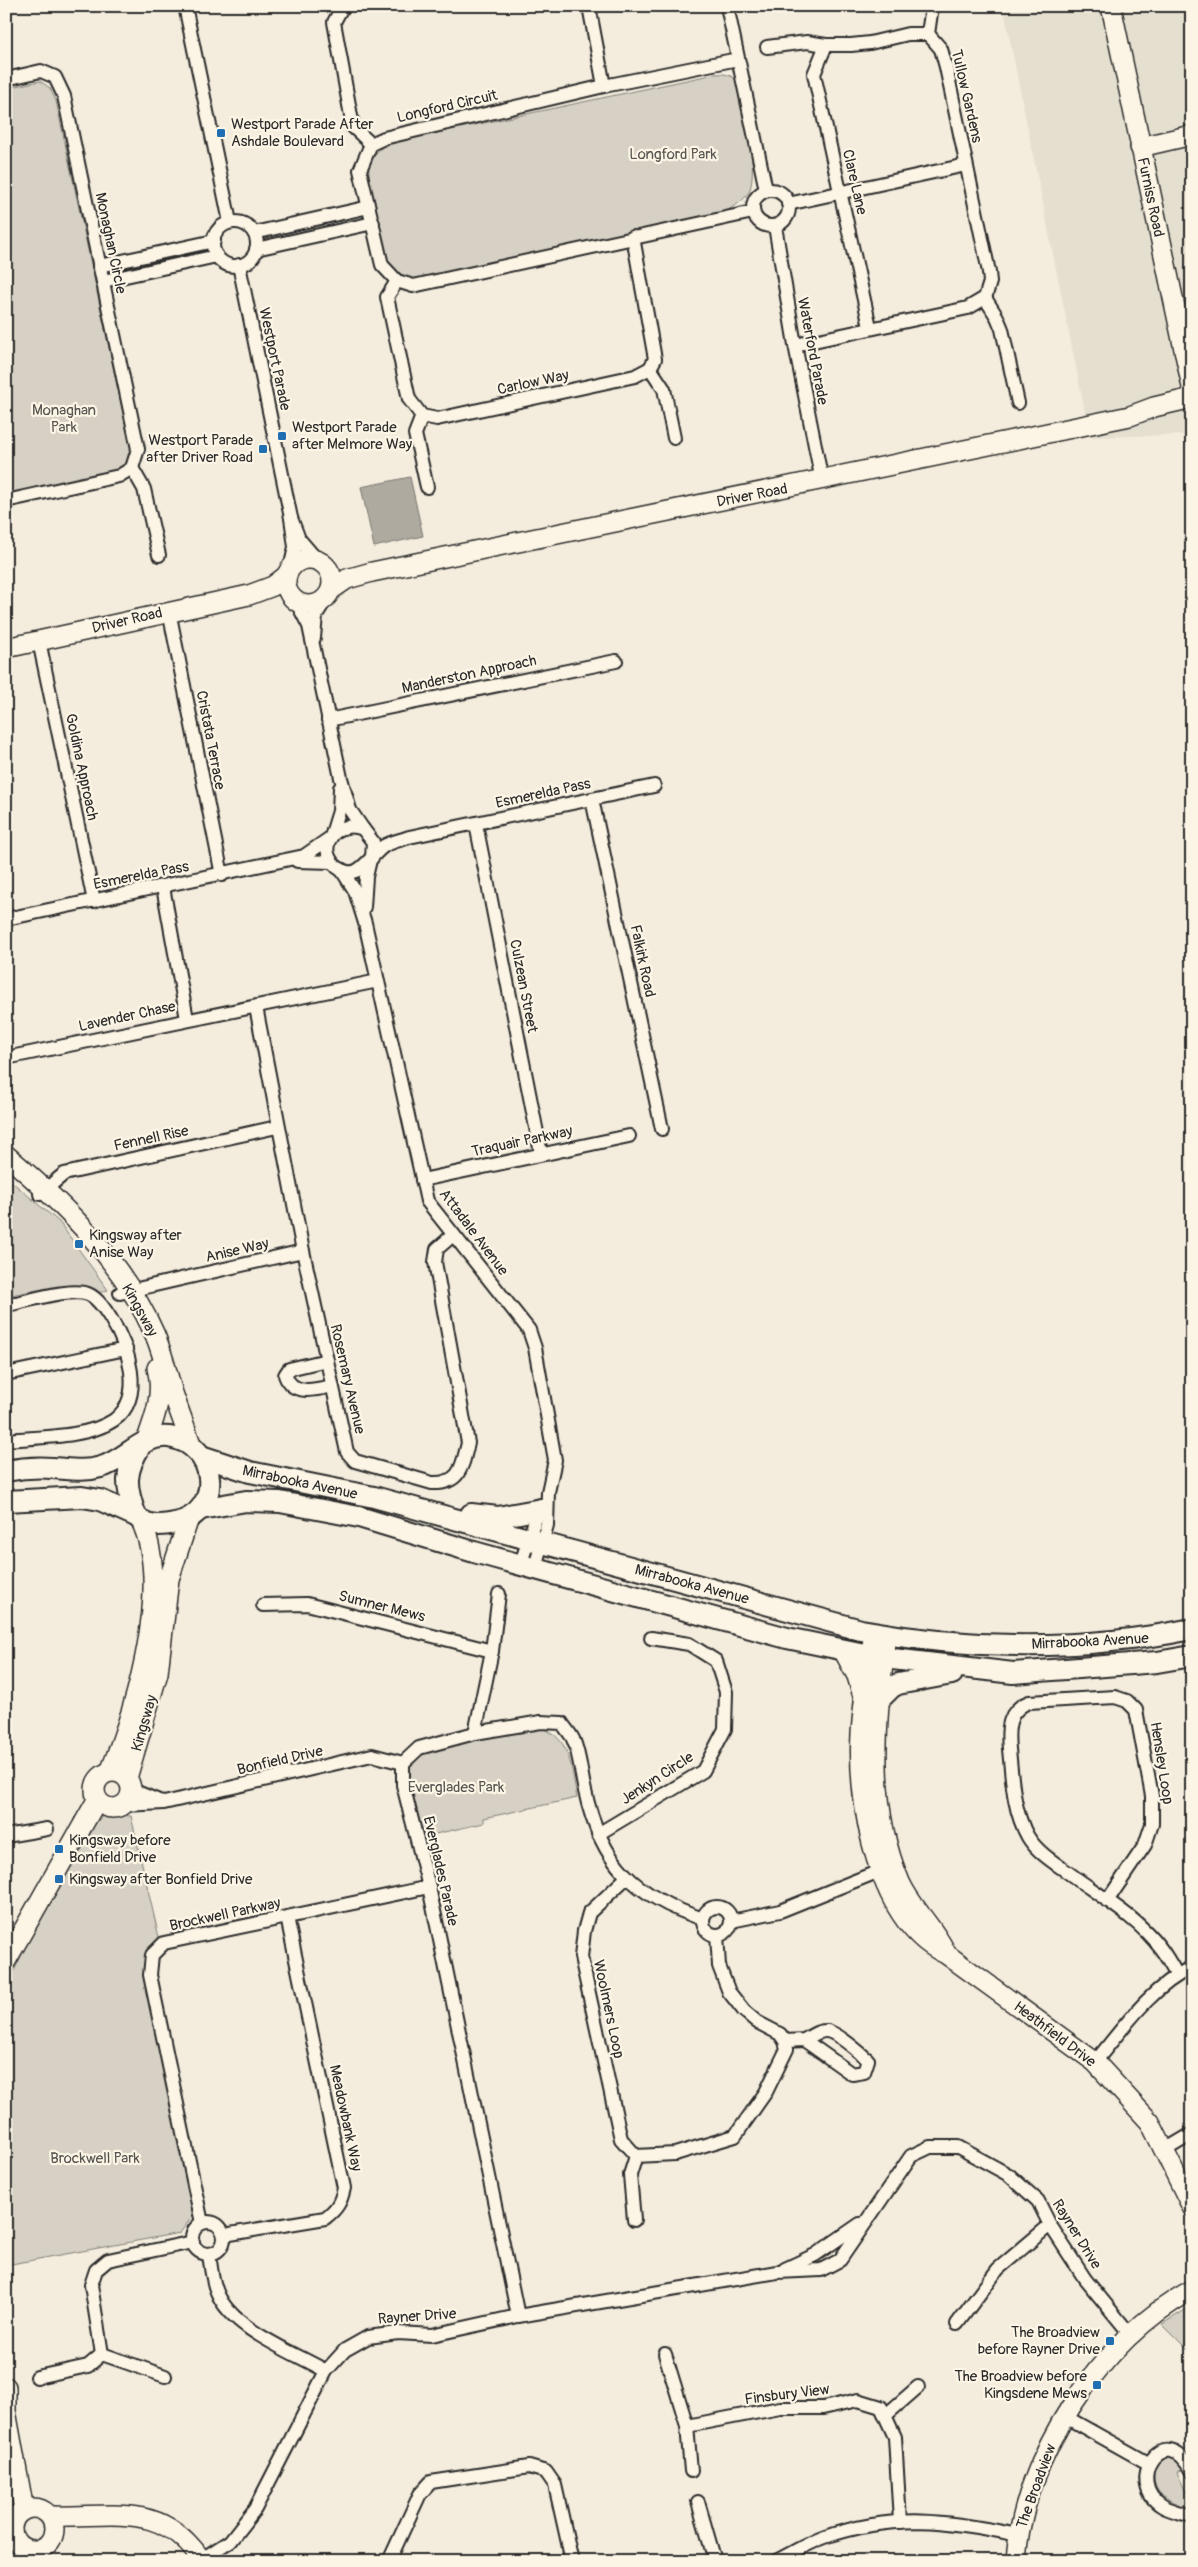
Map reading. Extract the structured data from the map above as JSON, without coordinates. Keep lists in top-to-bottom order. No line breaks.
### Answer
{"streets":{"main road":["Mirrabooka Avenue"],"street":["Tullow Gardens","Longford Circuit","Clare Lane","Furniss Road","Monaghan Circle","Waterford Parade","Westport Parade","Carlow Way","Driver Road","Manderston Approach","Cristata Terrace","Goldina Approach","Esmerelda Pass","Falkirk Road","Culzean Street","Lavender Chase","Fennell Rise","Traquair Parkway","Attadale Avenue","Anise Way","Kingsway","Rosemary Avenue","Sumner Mews","Bonfield Drive","Hensley Loop","Jenkyn Circle","Everglades Parade","Brockwell Parkway","Woolmers Loop","Heathfield Drive","Meadowbank Way","Rayner Drive","Finsbury View","The Broadview"]},"crossings":[["Waterford Parade","Driver Road"],["Westport Parade","Driver Road"],["Driver Road","Cristata Terrace"],["Driver Road","Goldina Approach"],["Cristata Terrace","Esmerelda Pass"],["Goldina Approach","Esmerelda Pass"],["Esmerelda Pass","Falkirk Road"],["Esmerelda Pass","Culzean Street"],["Esmerelda Pass","Attadale Avenue"],["Culzean Street","Traquair Parkway"],["Lavender Chase","Attadale Avenue"],["Lavender Chase","Rosemary Avenue"],["Fennell Rise","Kingsway"],["Fennell Rise","Rosemary Avenue"],["Traquair Parkway","Attadale Avenue"],["Attadale Avenue","Rosemary Avenue"],["Attadale Avenue","Mirrabooka Avenue"],["Anise Way","Kingsway"],["Anise Way","Rosemary Avenue"],["Kingsway","Mirrabooka Avenue"],["Kingsway","Bonfield Drive"],["Mirrabooka Avenue","Heathfield Drive"],["Bonfield Drive","Everglades Parade"],["Everglades Parade","Brockwell Parkway"],["Everglades Parade","Rayner Drive"],["Brockwell Parkway","Meadowbank Way"],["Rayner Drive","The Broadview"]],"parks":["Longford Park","Monaghan Park","Everglades Park","Brockwell Park"],"places":{"transit":["Westport Parade After Ashdale Boulevard","Westport Parade after Melmore Way","Westport Parade after Driver Road","Kingsway after Anise Way","Kingsway before Bonfield Drive","Kingsway after Bonfield Drive","The Broadview before Rayner Drive","The Broadview before Kingsdene Mews"]}}
